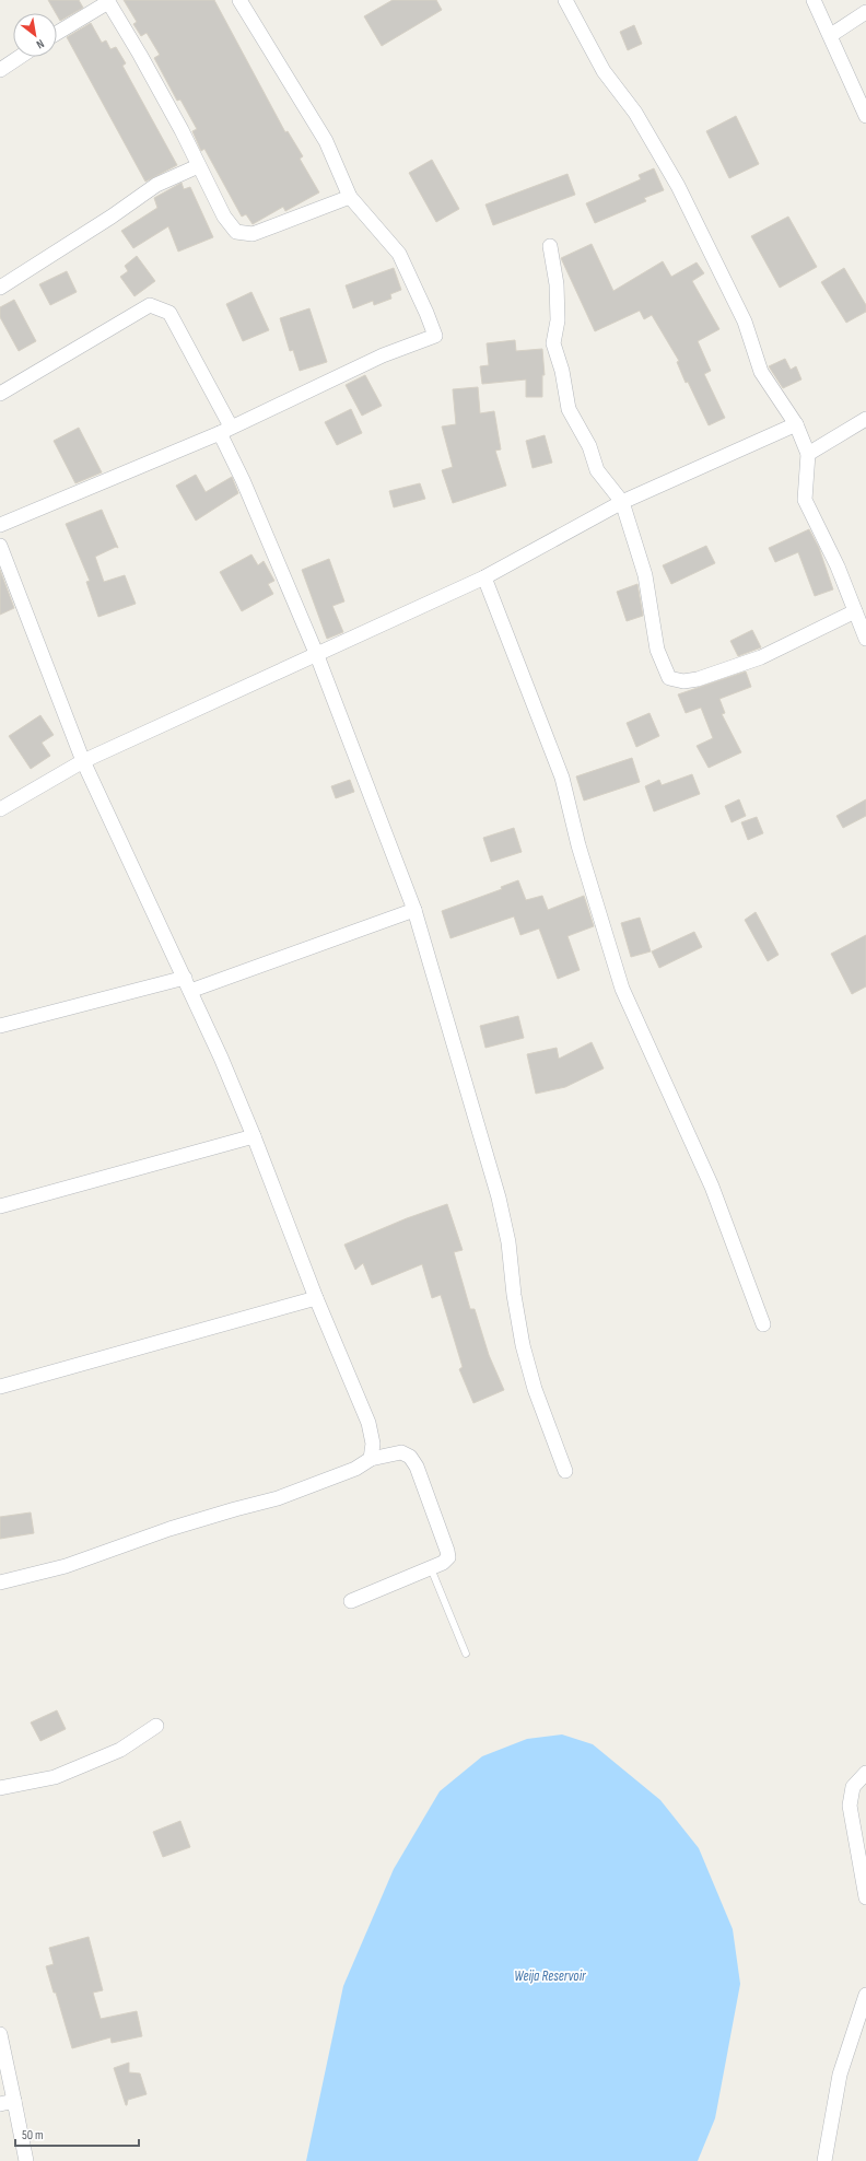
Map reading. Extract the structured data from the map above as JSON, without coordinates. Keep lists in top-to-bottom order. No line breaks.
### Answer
{"water":["Weija Reservoir"],"scale_bar":"50 m","north":"bottom right"}
